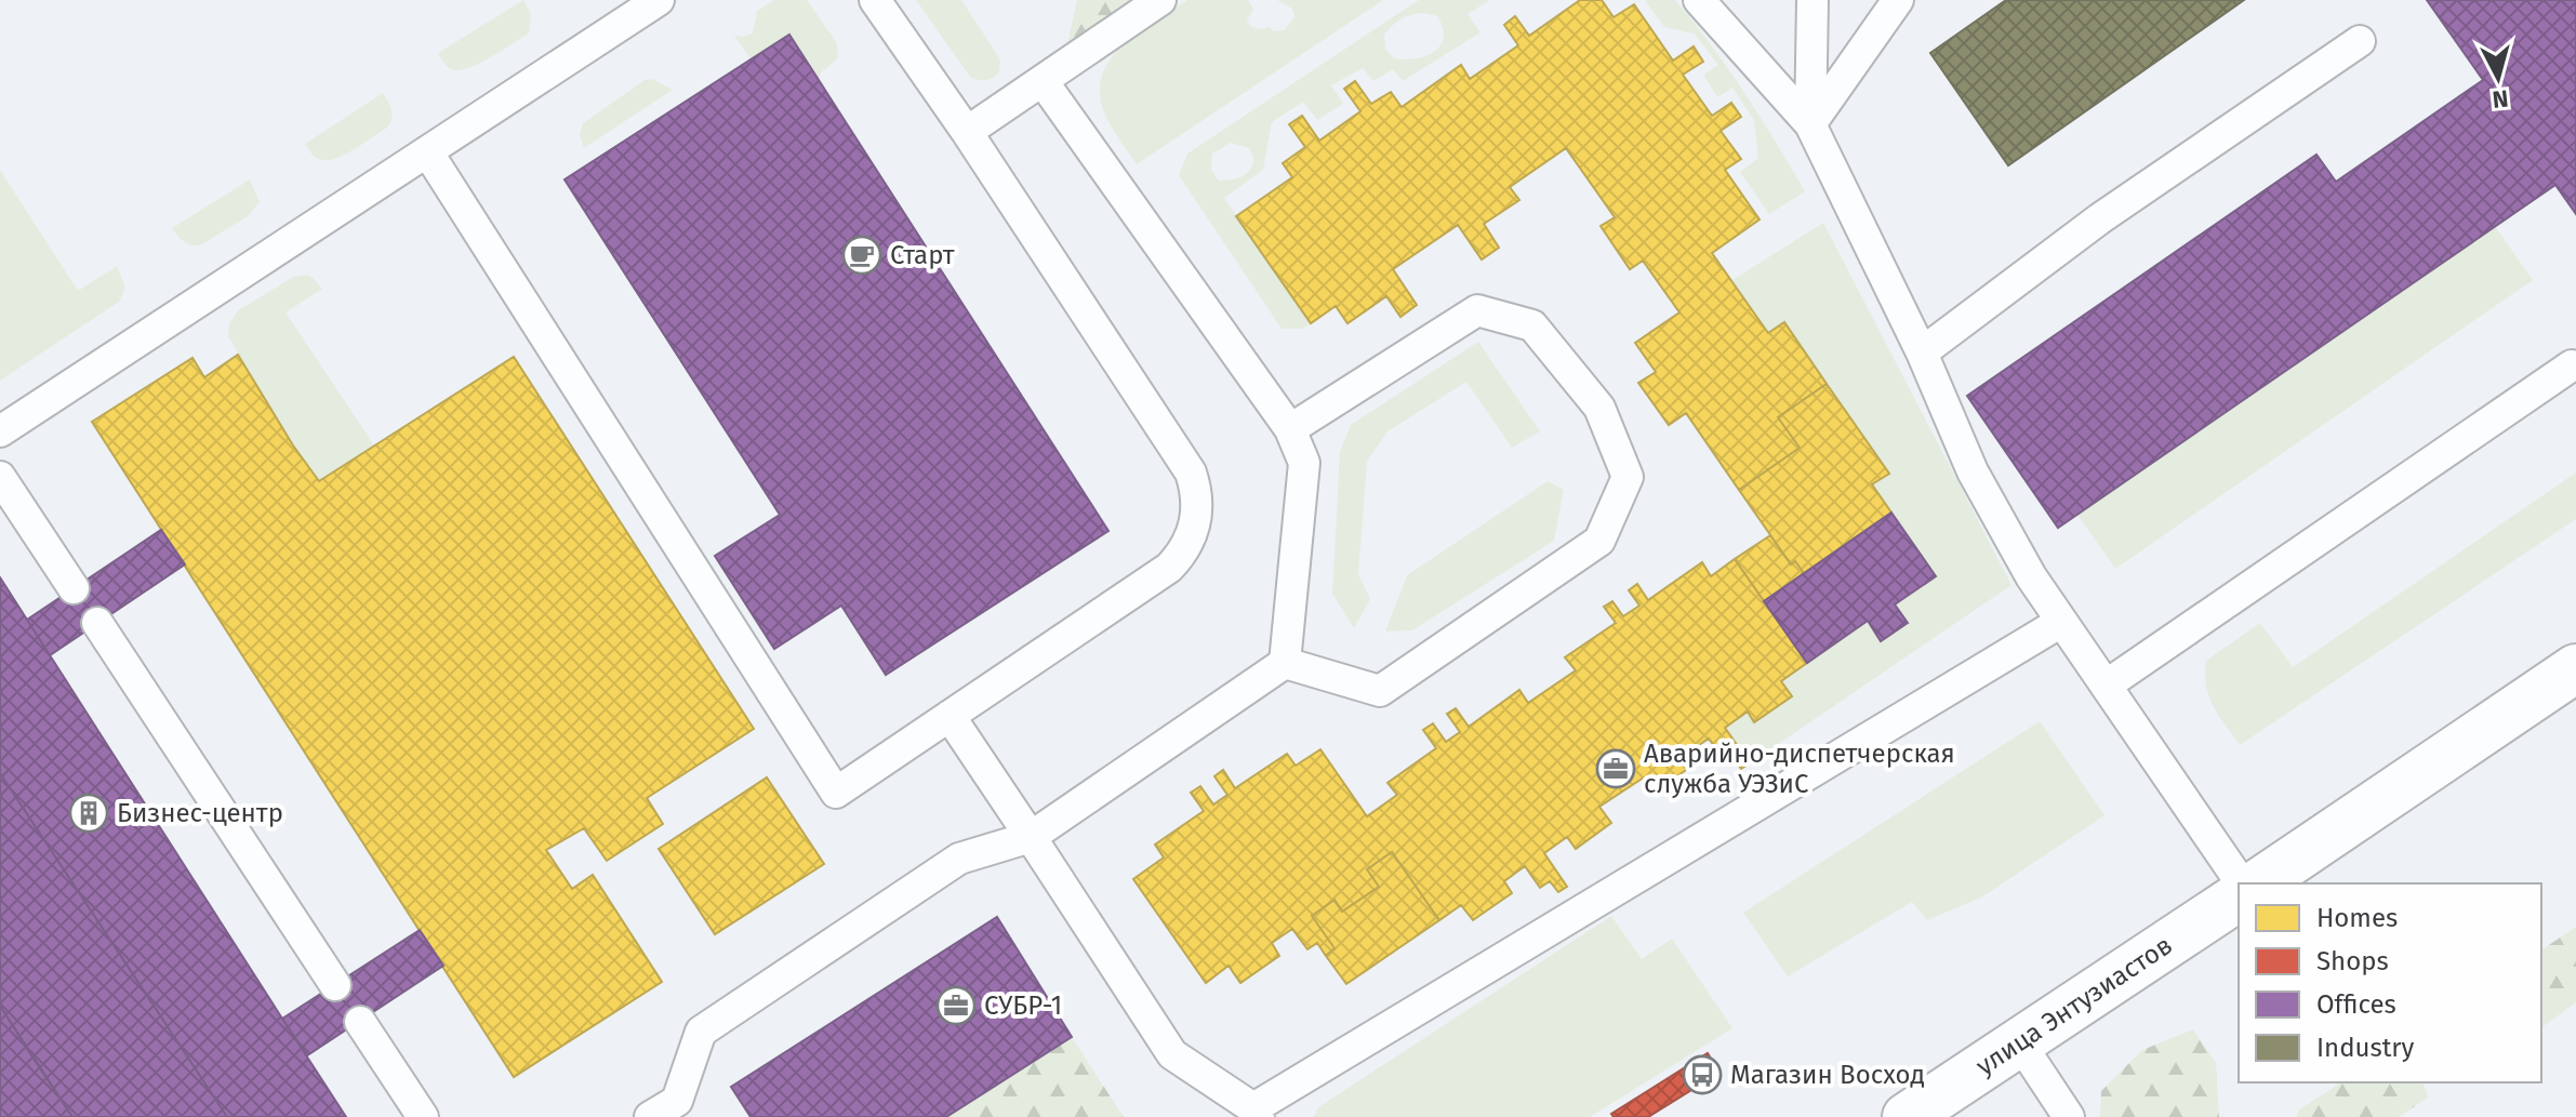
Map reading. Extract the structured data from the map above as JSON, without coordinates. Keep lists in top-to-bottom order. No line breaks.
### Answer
{"streets":{"main road":["улица Энтузиастов"]},"places":{"cafe":["Старт"],"office":["Аварийно-диспетчерская служба УЭЗиС","СУБР-1"],"building":["Бизнес-центр"],"bus stop":["Магазин Восход"]},"legend":["Homes","Shops","Offices","Industry"],"north":"bottom"}
